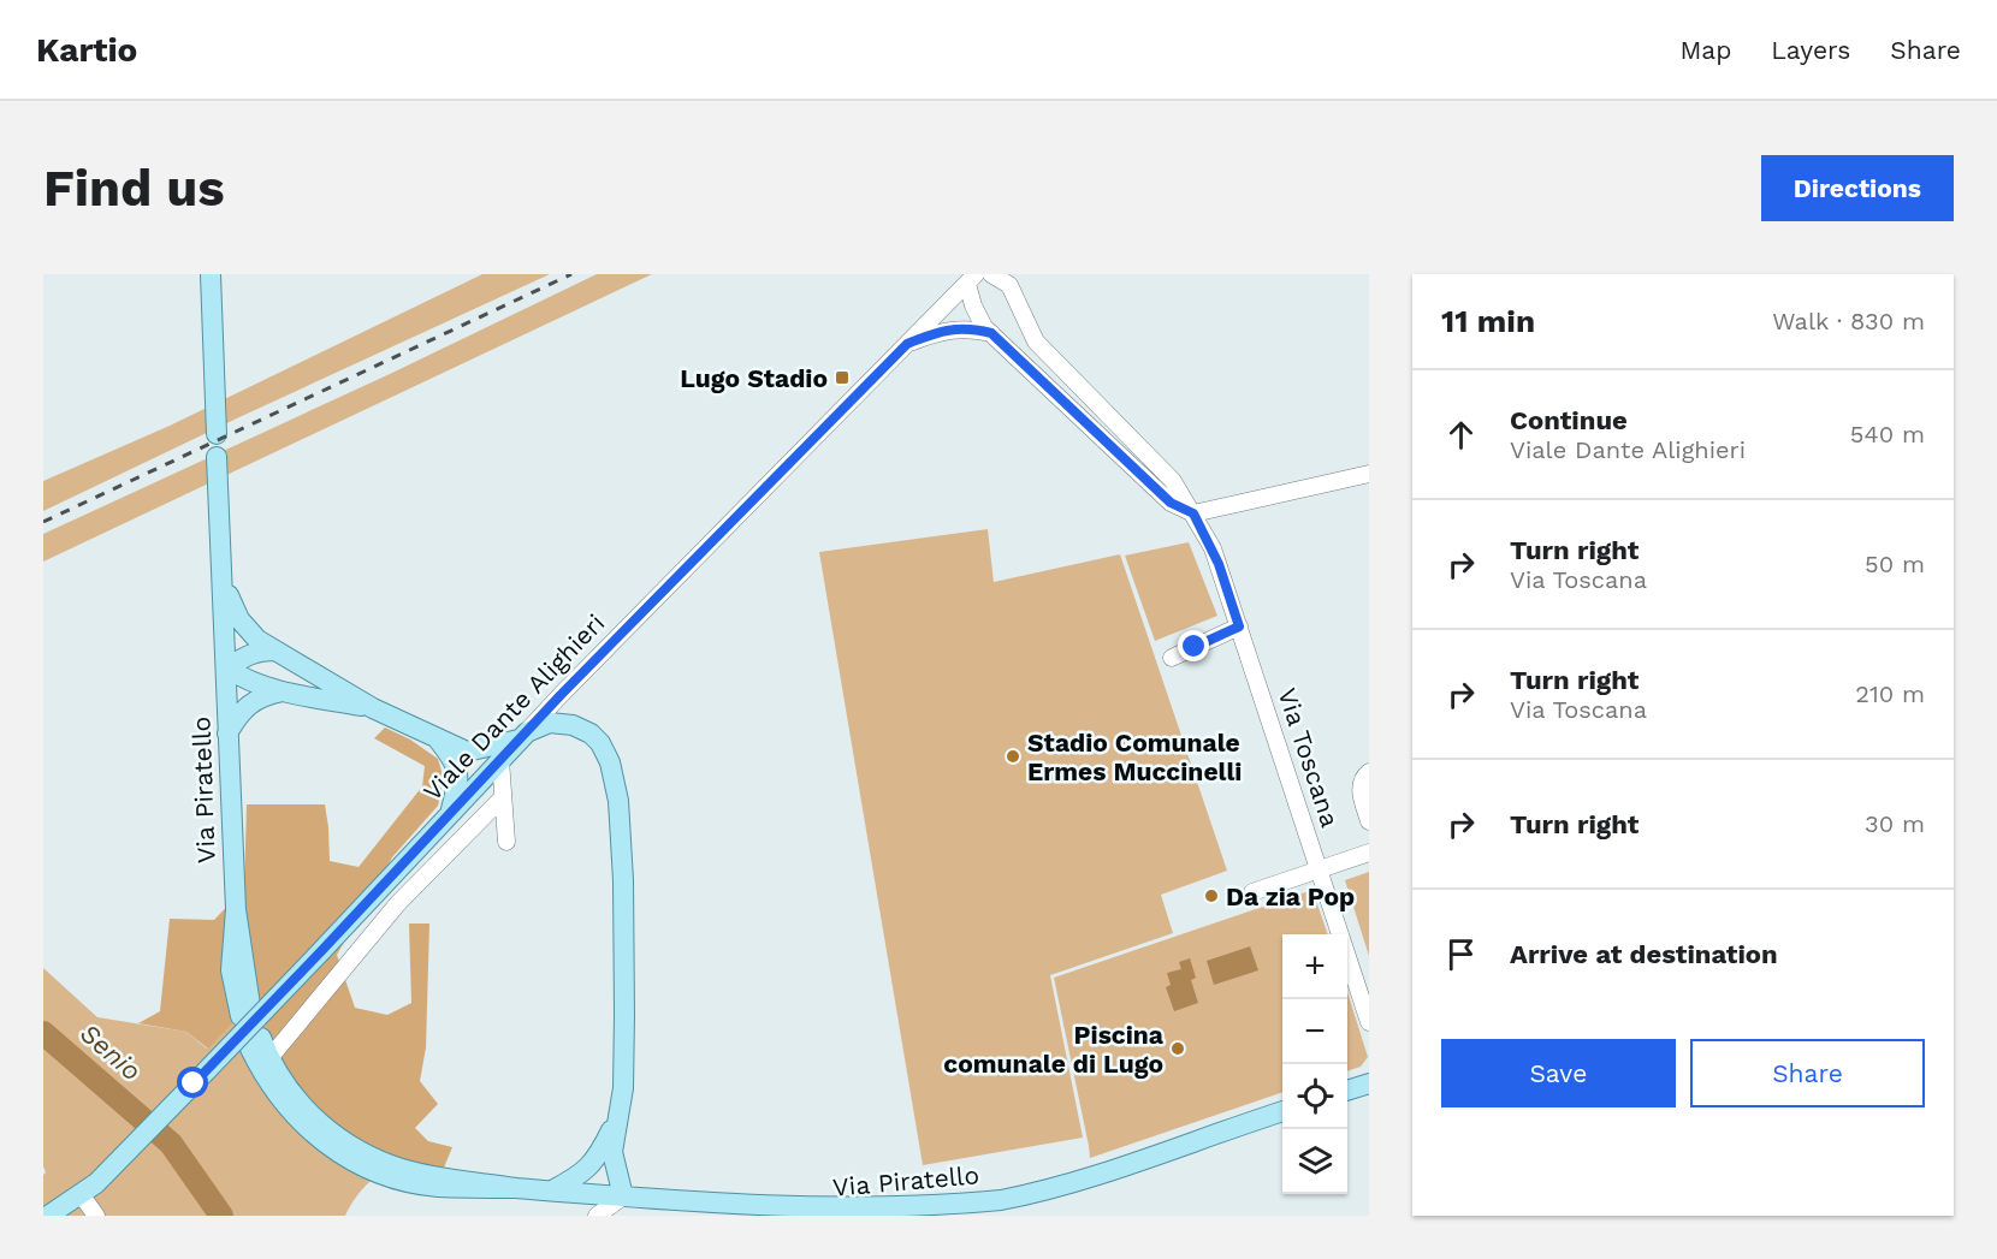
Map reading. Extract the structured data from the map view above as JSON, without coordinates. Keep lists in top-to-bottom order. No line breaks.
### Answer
{"streets":{"main road":["Viale Dante Alighieri","Via Piratello"],"street":["Via Toscana"]},"water":["Senio"],"places":{"transit":["Lugo Stadio"],"other":["Stadio Comunale Ermes Muccinelli","Da zia Pop","Piscina comunale di Lugo"]},"page":{"header":"Kartio","nav":["Map","Layers","Share"],"buttons":["Directions",["Save","Share"]],"title":"Find us","heading":["11 min","Walk · 830 m"],"list":[["Continue","Viale Dante Alighieri","540 m"],["Turn right","Via Toscana","50 m"],["Turn right","Via Toscana","210 m"],["Turn right","30 m"],"Arrive at destination"],"map_buttons":["+","−"]}}
